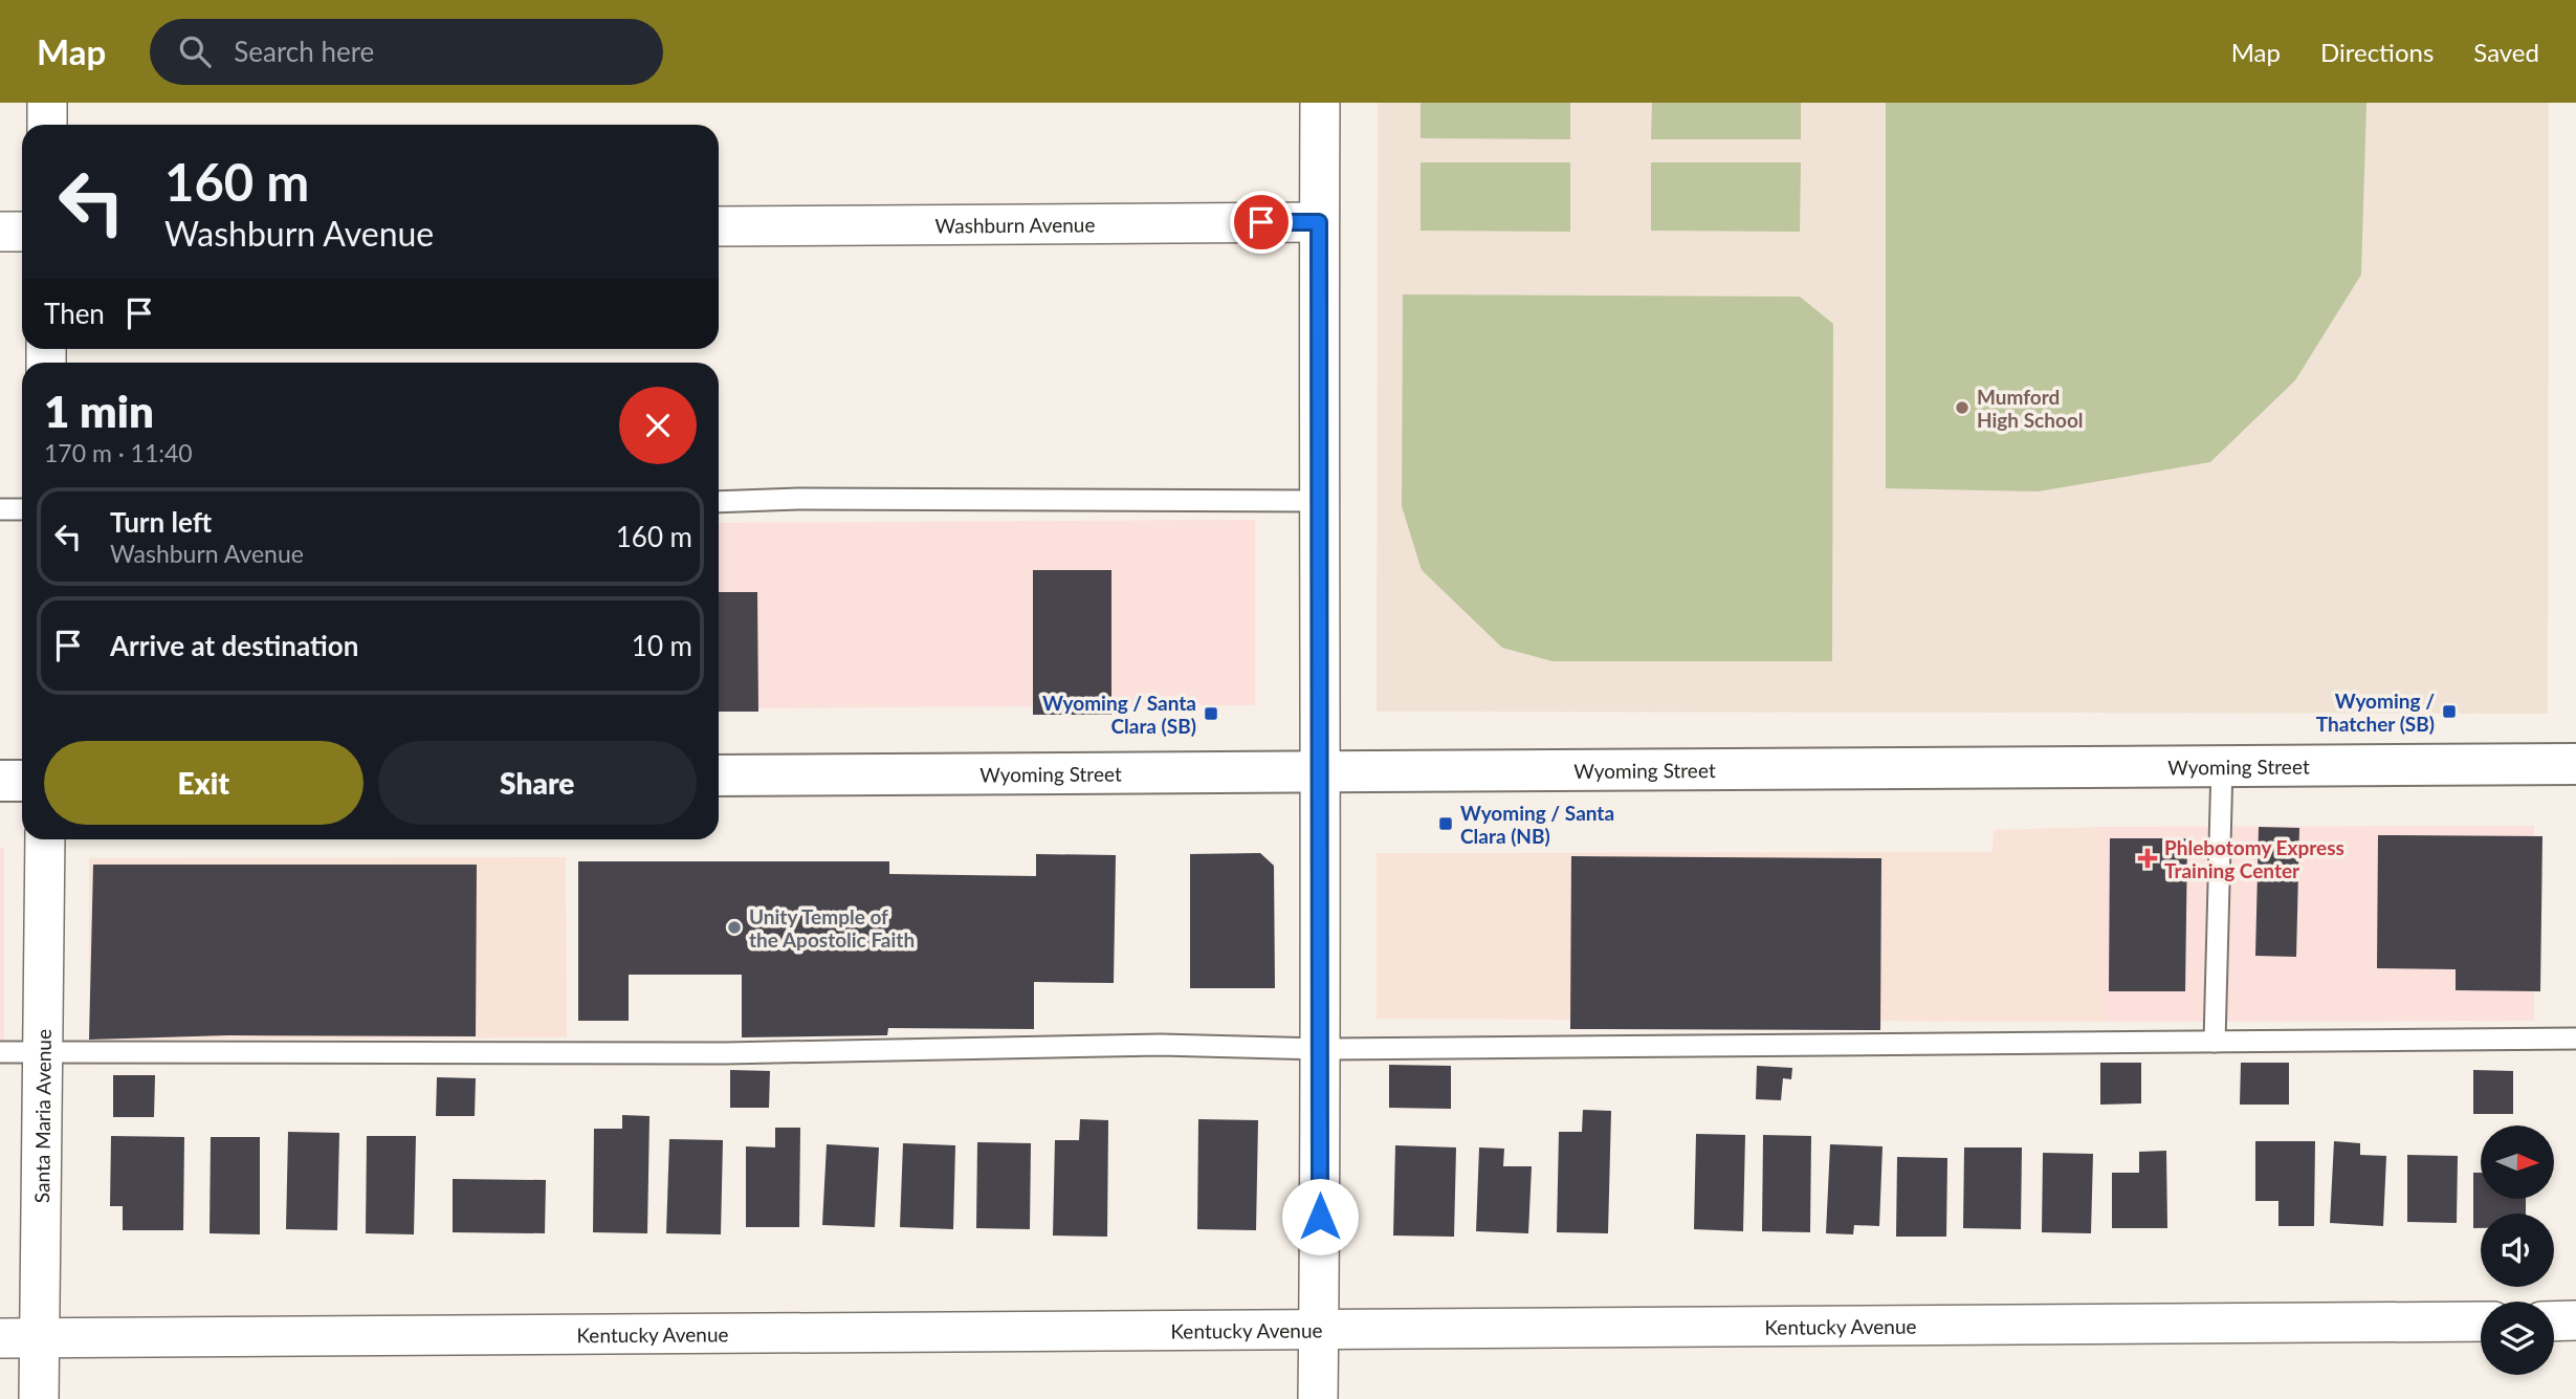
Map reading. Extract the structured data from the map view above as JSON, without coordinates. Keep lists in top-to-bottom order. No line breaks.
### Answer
{"streets":{"street":["Washburn Avenue","Wyoming Street","Santa Maria Avenue","Kentucky Avenue"]},"crossings":[["Santa Maria Avenue","Kentucky Avenue"]],"places":{"other":["Mumford High School","Unity Temple of the Apostolic Faith"],"transit":["Wyoming / Thatcher (SB)","Wyoming / Santa Clara (SB)","Wyoming / Santa Clara (NB)"],"health":["Phlebotomy Express Training Center"]},"north":"right","page":{"header":"Map","search":"Search here","nav":["Map","Directions","Saved"],"turn":["160 m","Washburn Avenue"],"then":"Then","heading":["1 min","170 m · 11:40"],"list":[{"name":"Turn left","note":"Washburn Avenue","value":"160 m"},{"name":"Arrive at destination","value":"10 m"}],"buttons":["Exit","Share"]}}
